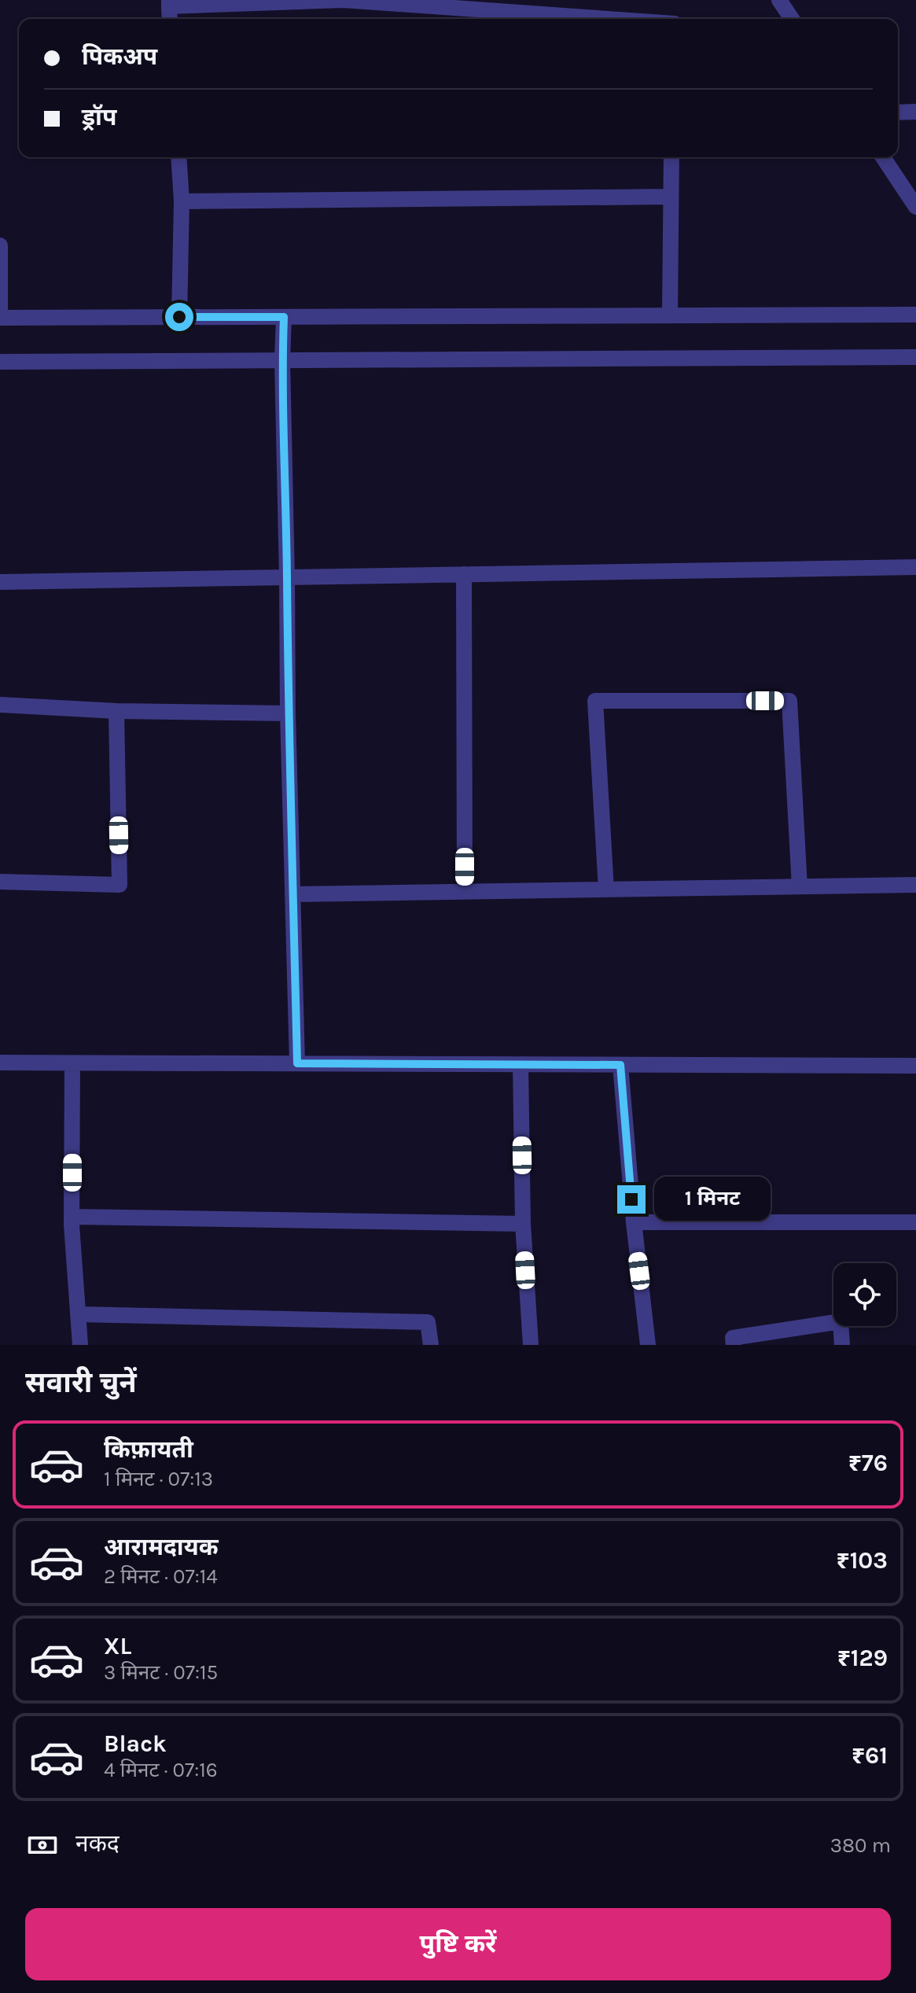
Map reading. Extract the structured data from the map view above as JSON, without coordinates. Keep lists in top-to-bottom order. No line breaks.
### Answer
{"page":{"banner":["पिकअप","ड्रॉप"],"bubble":"1 मिनट","heading":"सवारी चुनें","list":[{"name":"किफ़ायती","note":"1 मिनट · 07:13","value":"₹76"},{"name":"आरामदायक","note":"2 मिनट · 07:14","value":"₹103"},{"name":"XL","note":"3 मिनट · 07:15","value":"₹129"},{"name":"Black","note":"4 मिनट · 07:16","value":"₹61"}],"pay":["नकद","380 m"],"buttons":"पुष्टि करें"}}
